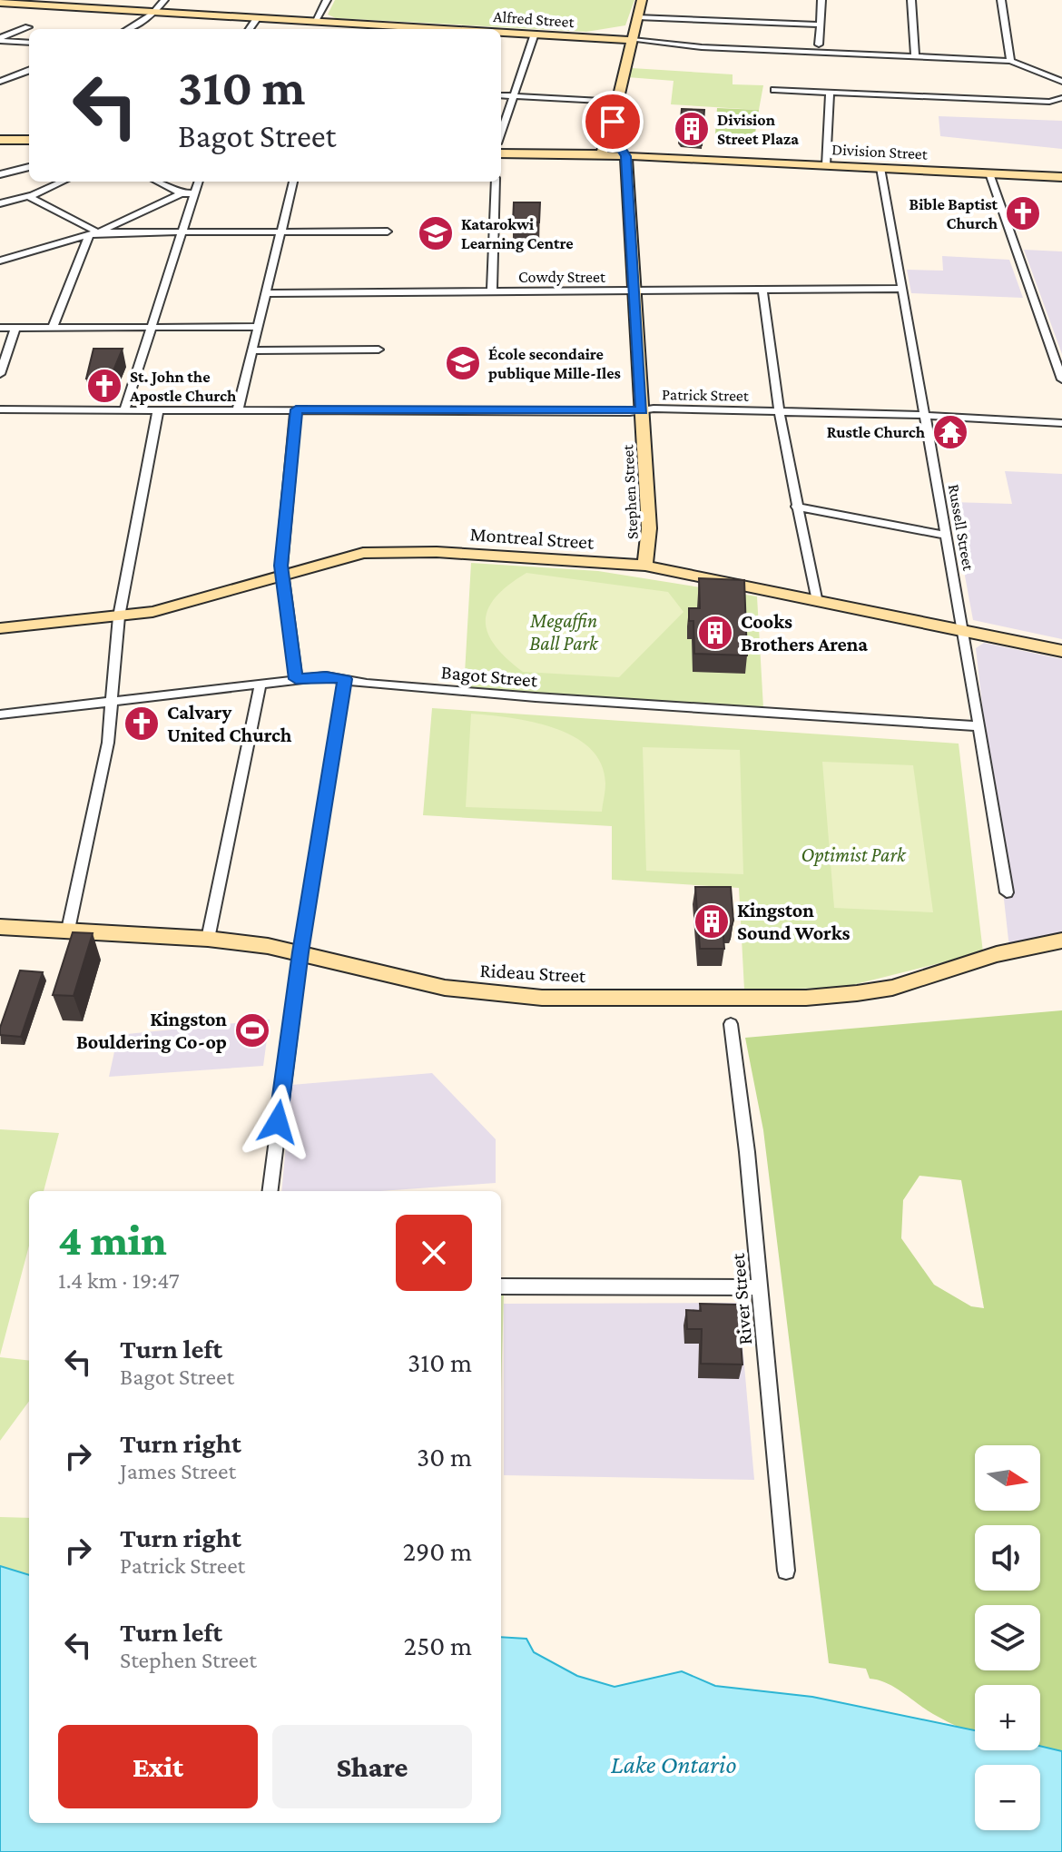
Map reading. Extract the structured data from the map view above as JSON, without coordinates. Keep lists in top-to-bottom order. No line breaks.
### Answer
{"streets":{"main road":["Alfred Street","Division Street","Stephen Street","Montreal Street","Rideau Street"],"street":["Cowdy Street","Patrick Street","Russell Street","Bagot Street","River Street"]},"crossings":[["Division Street","Stephen Street"],["Division Street","Russell Street"],["Cowdy Street","Stephen Street"],["Cowdy Street","Russell Street"],["Patrick Street","Stephen Street"],["Patrick Street","Russell Street"],["Stephen Street","Montreal Street"],["Russell Street","Montreal Street"],["Russell Street","Bagot Street"]],"water":["Lake Ontario"],"parks":["Megaffin Ball Park","Optimist Park"],"places":{"building":["Division Street Plaza","Cooks Brothers Arena","Kingston Sound Works"],"church":["Bible Baptist Church","St. John the Apostle Church","Calvary United Church"],"school or university":["Katarokwi Learning Centre","École secondaire publique Mille-Iles"],"temple":["Rustle Church"],"sports":["Kingston Bouldering Co-op"]},"north":"right","page":{"turn":["310 m","Bagot Street"],"heading":["4 min","1.4 km · 19:47"],"list":[{"name":"Turn left","note":"Bagot Street","value":"310 m"},{"name":"Turn right","note":"James Street","value":"30 m"},{"name":"Turn right","note":"Patrick Street","value":"290 m"},{"name":"Turn left","note":"Stephen Street","value":"250 m"}],"map_buttons":["+","−"],"buttons":["Exit","Share"]}}
